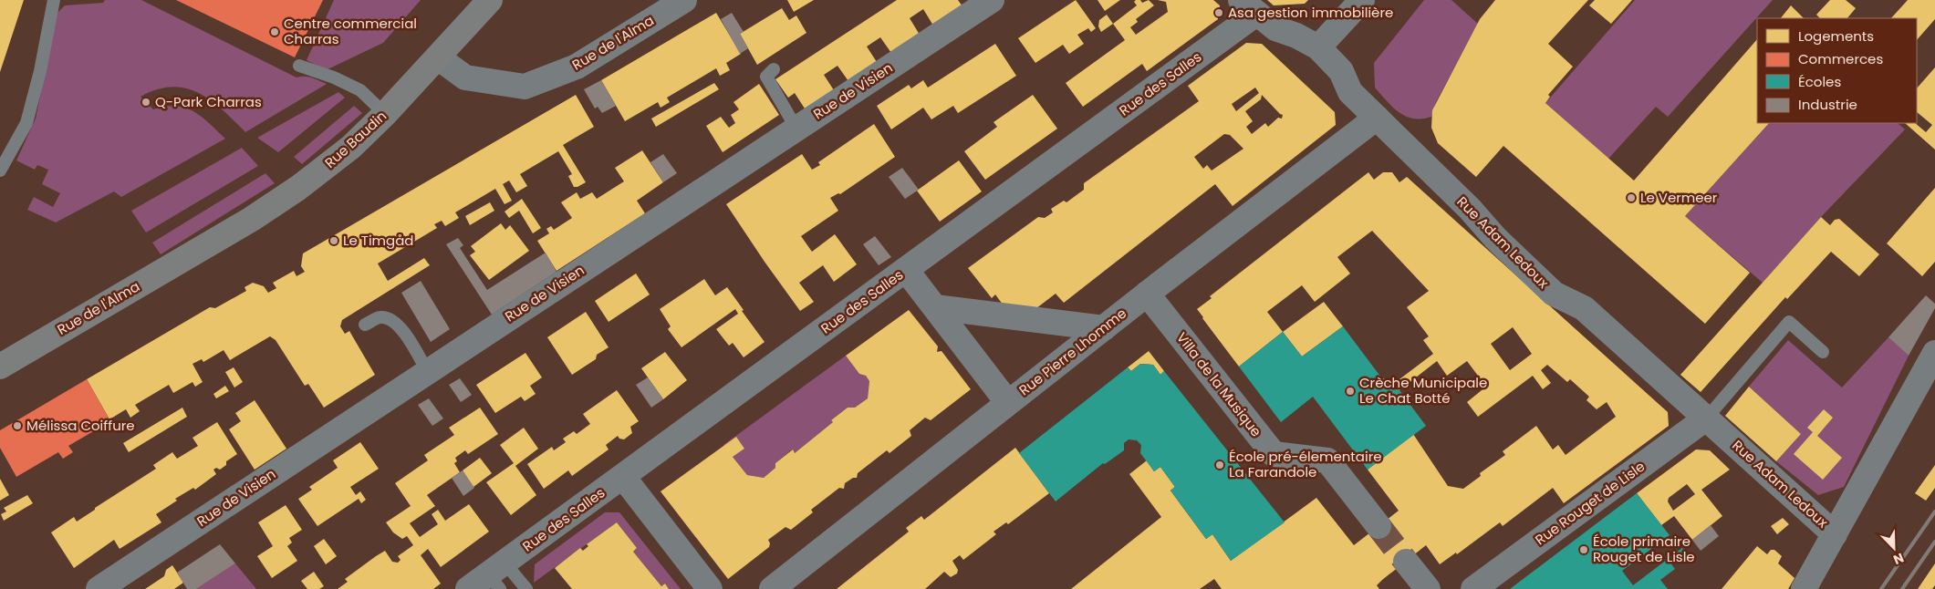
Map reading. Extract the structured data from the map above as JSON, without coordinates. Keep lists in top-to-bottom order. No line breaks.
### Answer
{"streets":{"main road":["Rue de l'Alma","Rue Baudin"],"street":["Rue des Salles","Rue de Visien","Rue Adam Ledoux","Rue Pierre Lhomme","Villa de la Musique","Rue Rouget de Lisle"]},"crossings":[["Rue de l'Alma","Rue Baudin"],["Rue des Salles","Rue Adam Ledoux"],["Rue Adam Ledoux","Rue Pierre Lhomme"],["Rue Adam Ledoux","Rue Rouget de Lisle"],["Rue Pierre Lhomme","Villa de la Musique"]],"places":["Asa gestion immobilière","Centre commercial Charras","Q-Park Charras","Le Vermeer","Le Timgåd","Crèche Municipale Le Chat Botté","Mélissa Coiffure","École pré-élementaire La Farandole","École primaire Rouget de Lisle"],"legend":["Logements","Commerces","Écoles","Industrie"],"north":"bottom right"}
